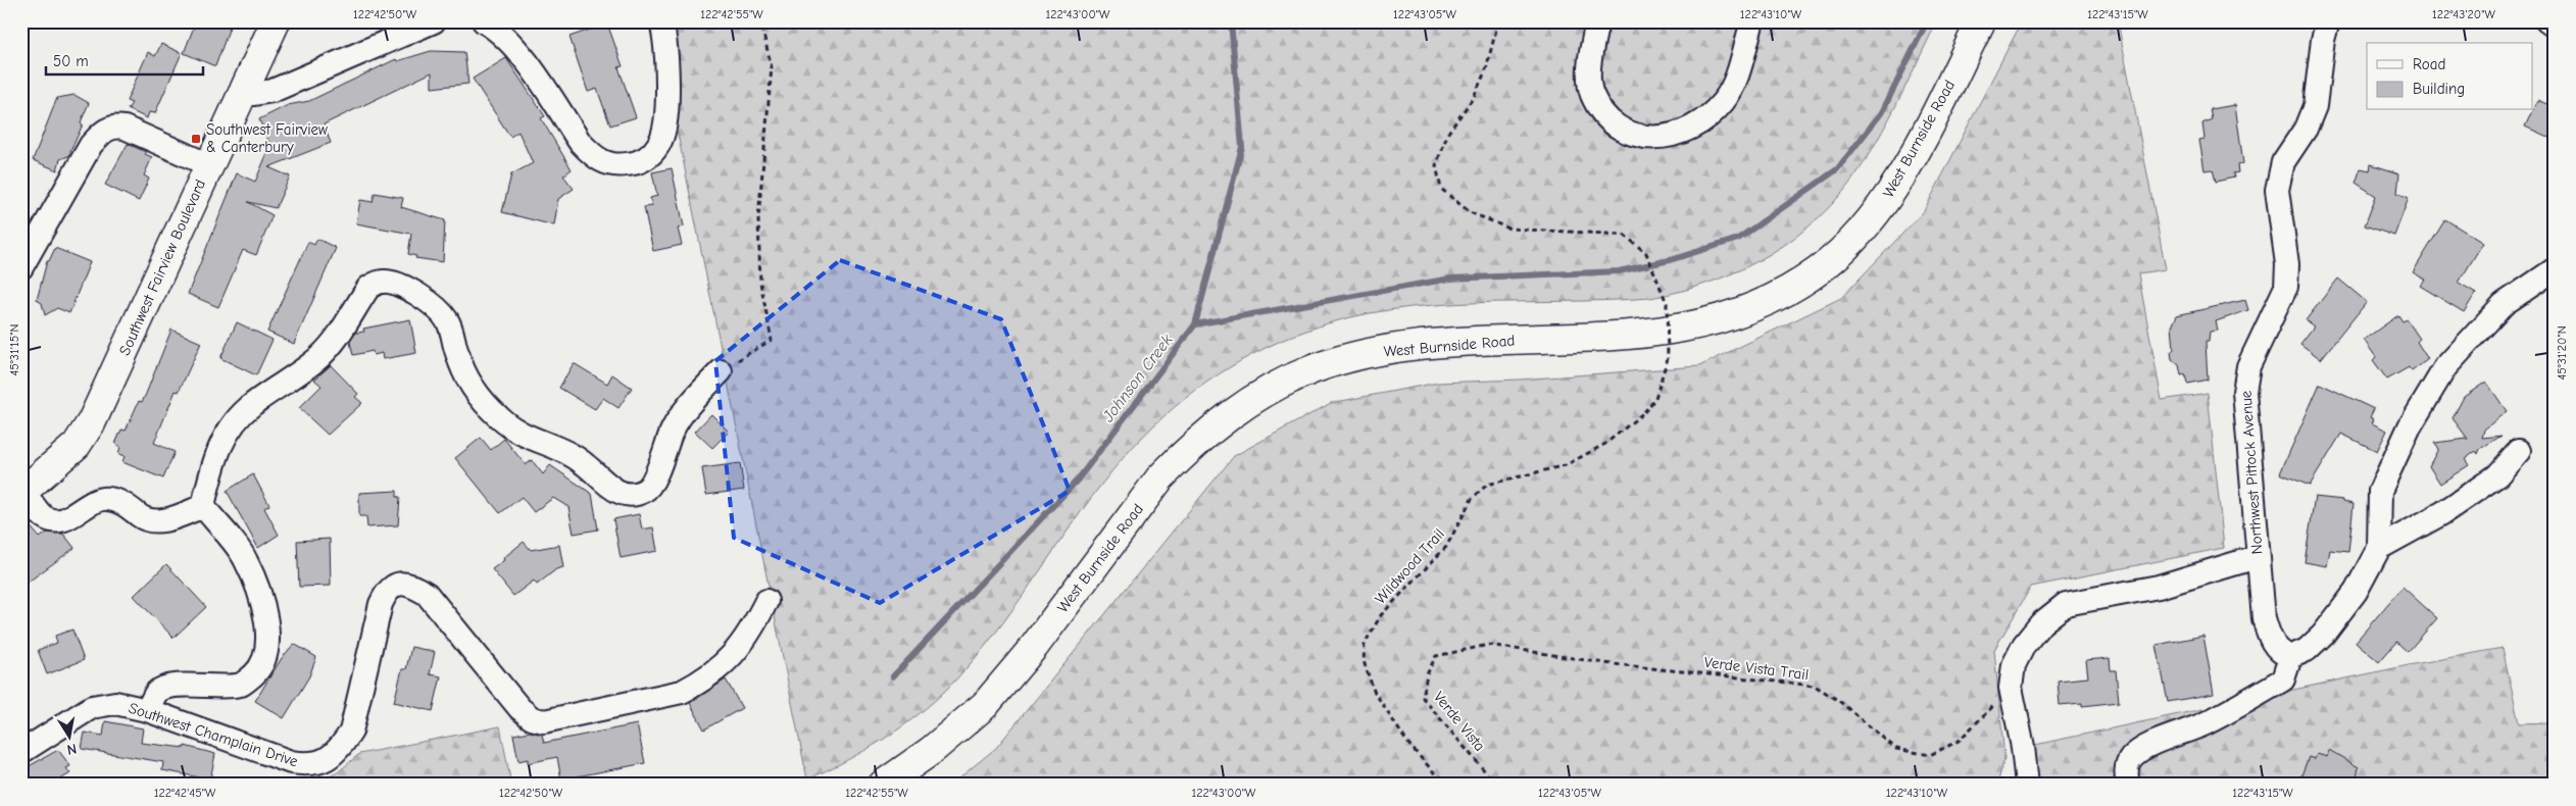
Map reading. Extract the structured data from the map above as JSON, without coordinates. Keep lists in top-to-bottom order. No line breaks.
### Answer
{"streets":{"main road":["West Burnside Road","Southwest Fairview Boulevard"],"street":["Northwest Pittock Avenue","Southwest Champlain Drive"],"path":["Wildwood Trail","Verde Vista Trail","Verde Vista"]},"crossings":[["Verde Vista Trail","Verde Vista"]],"water":["Johnson Creek"],"places":{"transit":["Southwest Fairview & Canterbury"]},"legend":["Road","Building"],"scale_bar":"50 m","north":"bottom","coordinates":["122°42'50\"W","122°42'55\"W","122°43'00\"W","122°43'05\"W","122°43'10\"W","122°43'15\"W","122°43'20\"W","45°31'15\"N","45°31'20\"N","122°42'45\"W"]}
